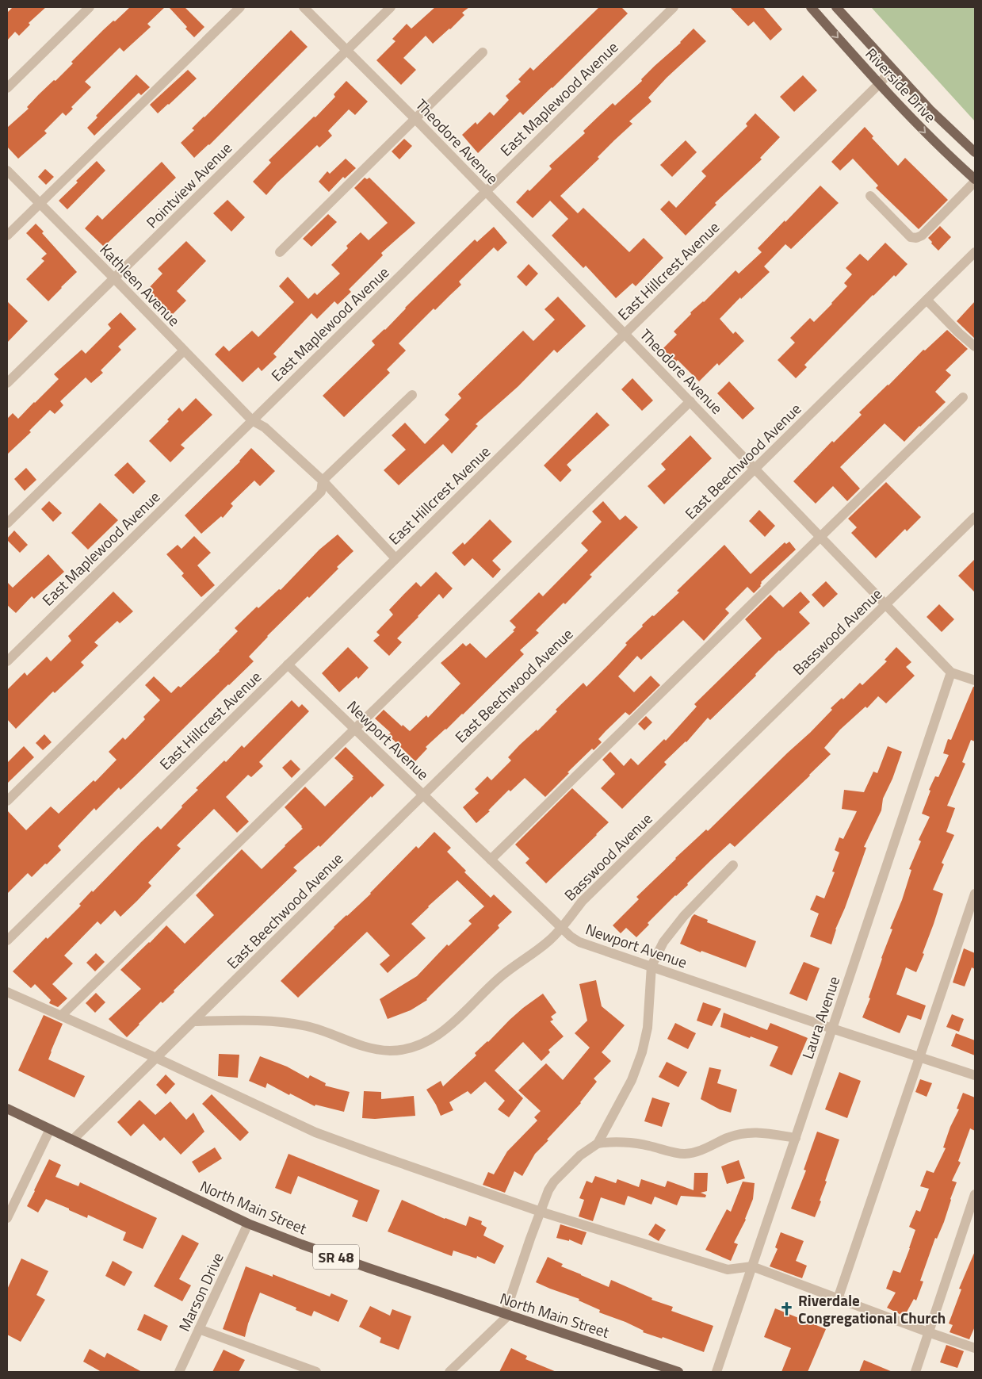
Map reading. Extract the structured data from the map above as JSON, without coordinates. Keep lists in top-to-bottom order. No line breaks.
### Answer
{"streets":{"main road":["Riverside Drive","North Main Street","SR 48"],"street":["East Maplewood Avenue","Theodore Avenue","Pointview Avenue","East Hillcrest Avenue","Kathleen Avenue","East Beechwood Avenue","Basswood Avenue","Newport Avenue","Laura Avenue","Marson Drive"]},"crossings":[["Riverside Drive","East Hillcrest Avenue"],["East Maplewood Avenue","Theodore Avenue"],["East Maplewood Avenue","Kathleen Avenue"],["Theodore Avenue","Pointview Avenue"],["Theodore Avenue","East Hillcrest Avenue"],["Theodore Avenue","East Beechwood Avenue"],["Theodore Avenue","Basswood Avenue"],["Theodore Avenue","Laura Avenue"],["Pointview Avenue","Kathleen Avenue"],["East Hillcrest Avenue","Kathleen Avenue"],["East Hillcrest Avenue","Newport Avenue"],["East Beechwood Avenue","Basswood Avenue"],["East Beechwood Avenue","Newport Avenue"],["East Beechwood Avenue","North Main Street"],["Basswood Avenue","Newport Avenue"],["Newport Avenue","Laura Avenue"],["North Main Street","Marson Drive"]],"places":{"church":["Riverdale Congregational Church"]}}
